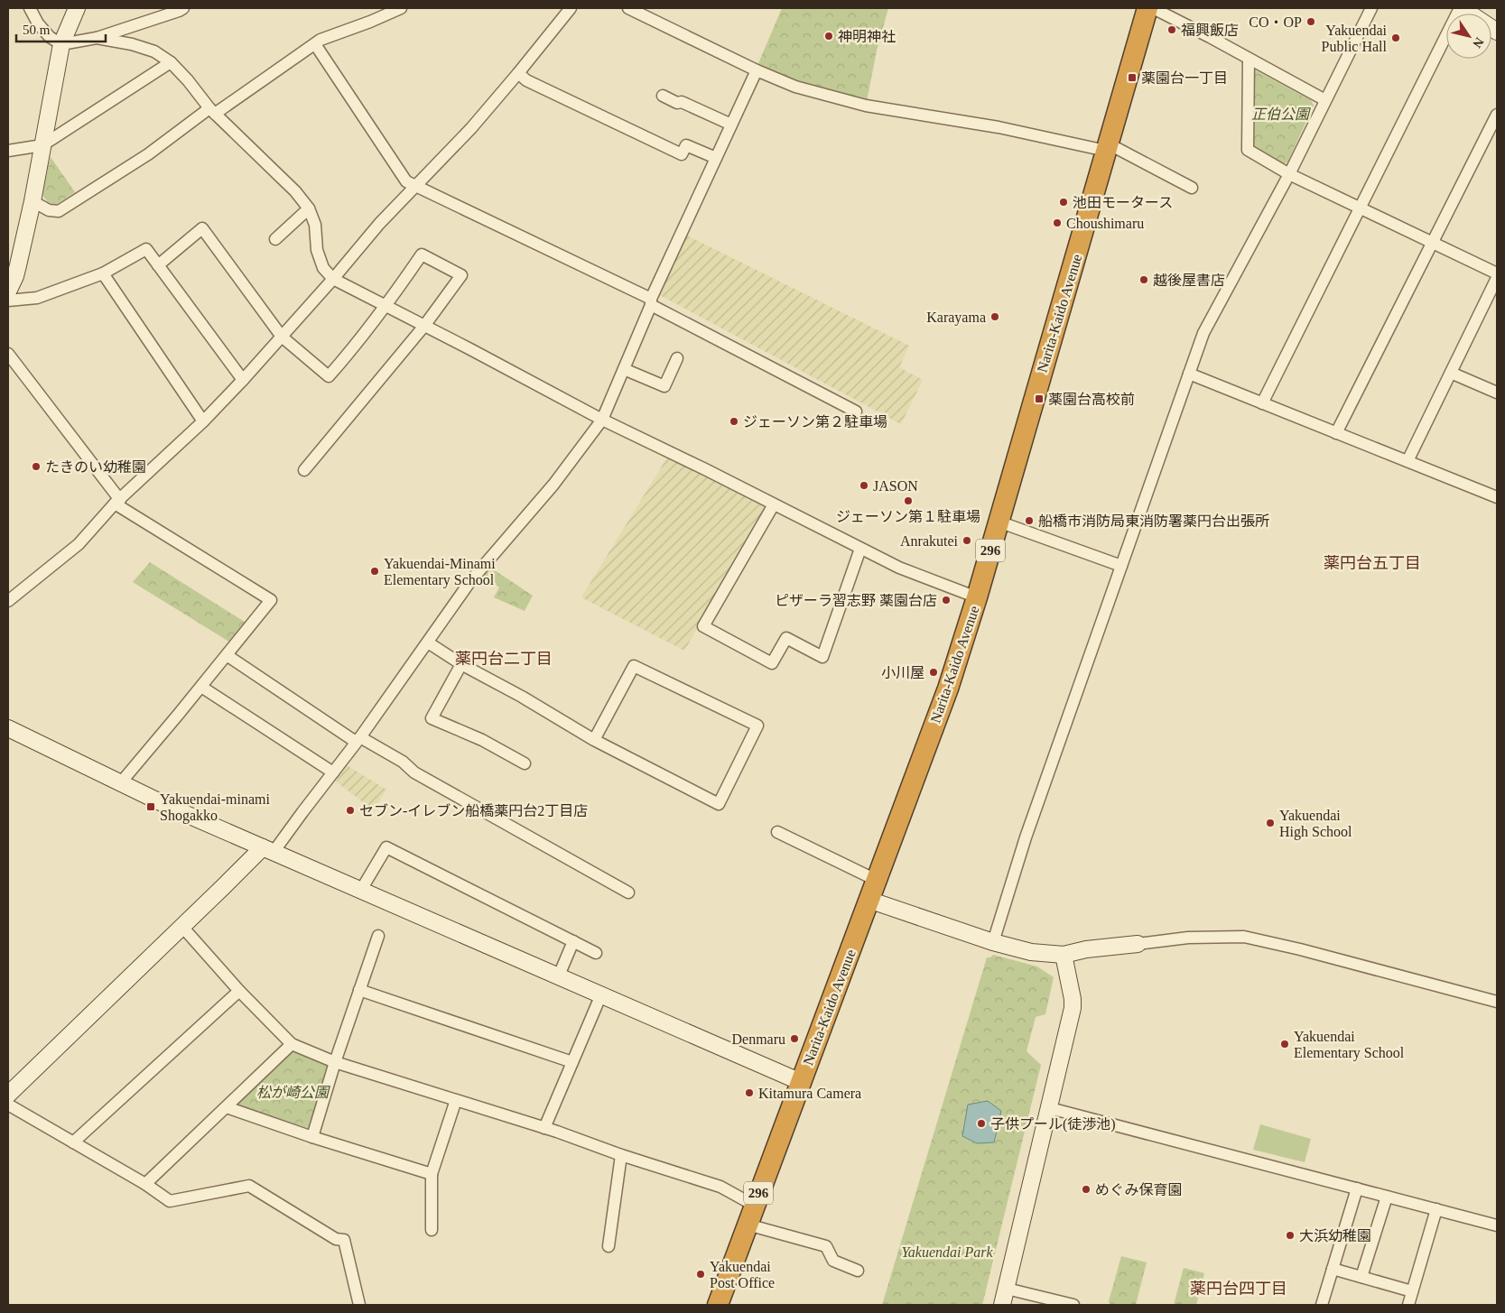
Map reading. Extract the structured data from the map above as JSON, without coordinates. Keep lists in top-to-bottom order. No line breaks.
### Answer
{"streets":{"highway":["Narita-Kaido Avenue","296"]},"districts":["薬円台五丁目","薬円台二丁目","薬円台四丁目"],"parks":["正伯公園","松が崎公園","Yakuendai Park"],"places":{"other":["CO・OP","福興飯店","神明神社","Yakuendai Public Hall","池田モータース","Choushimaru","越後屋書店","Karayama","ジェーソン第２駐車場","たきのい幼稚園","JASON","ジェーソン第１駐車場","船橋市消防局東消防署薬円台出張所","Anrakutei","Yakuendai-Minami Elementary School","ピザーラ習志野 薬園台店","小川屋","セブン-イレブン船橋薬円台2丁目店","Yakuendai High School","Denmaru","Yakuendai Elementary School","Kitamura Camera","子供プール(徒渉池)","めぐみ保育園","大浜幼稚園","Yakuendai Post Office"],"transit":["薬園台一丁目","薬園台高校前","Yakuendai-minami Shogakko"]},"scale_bar":"50 m","north":"bottom right"}
